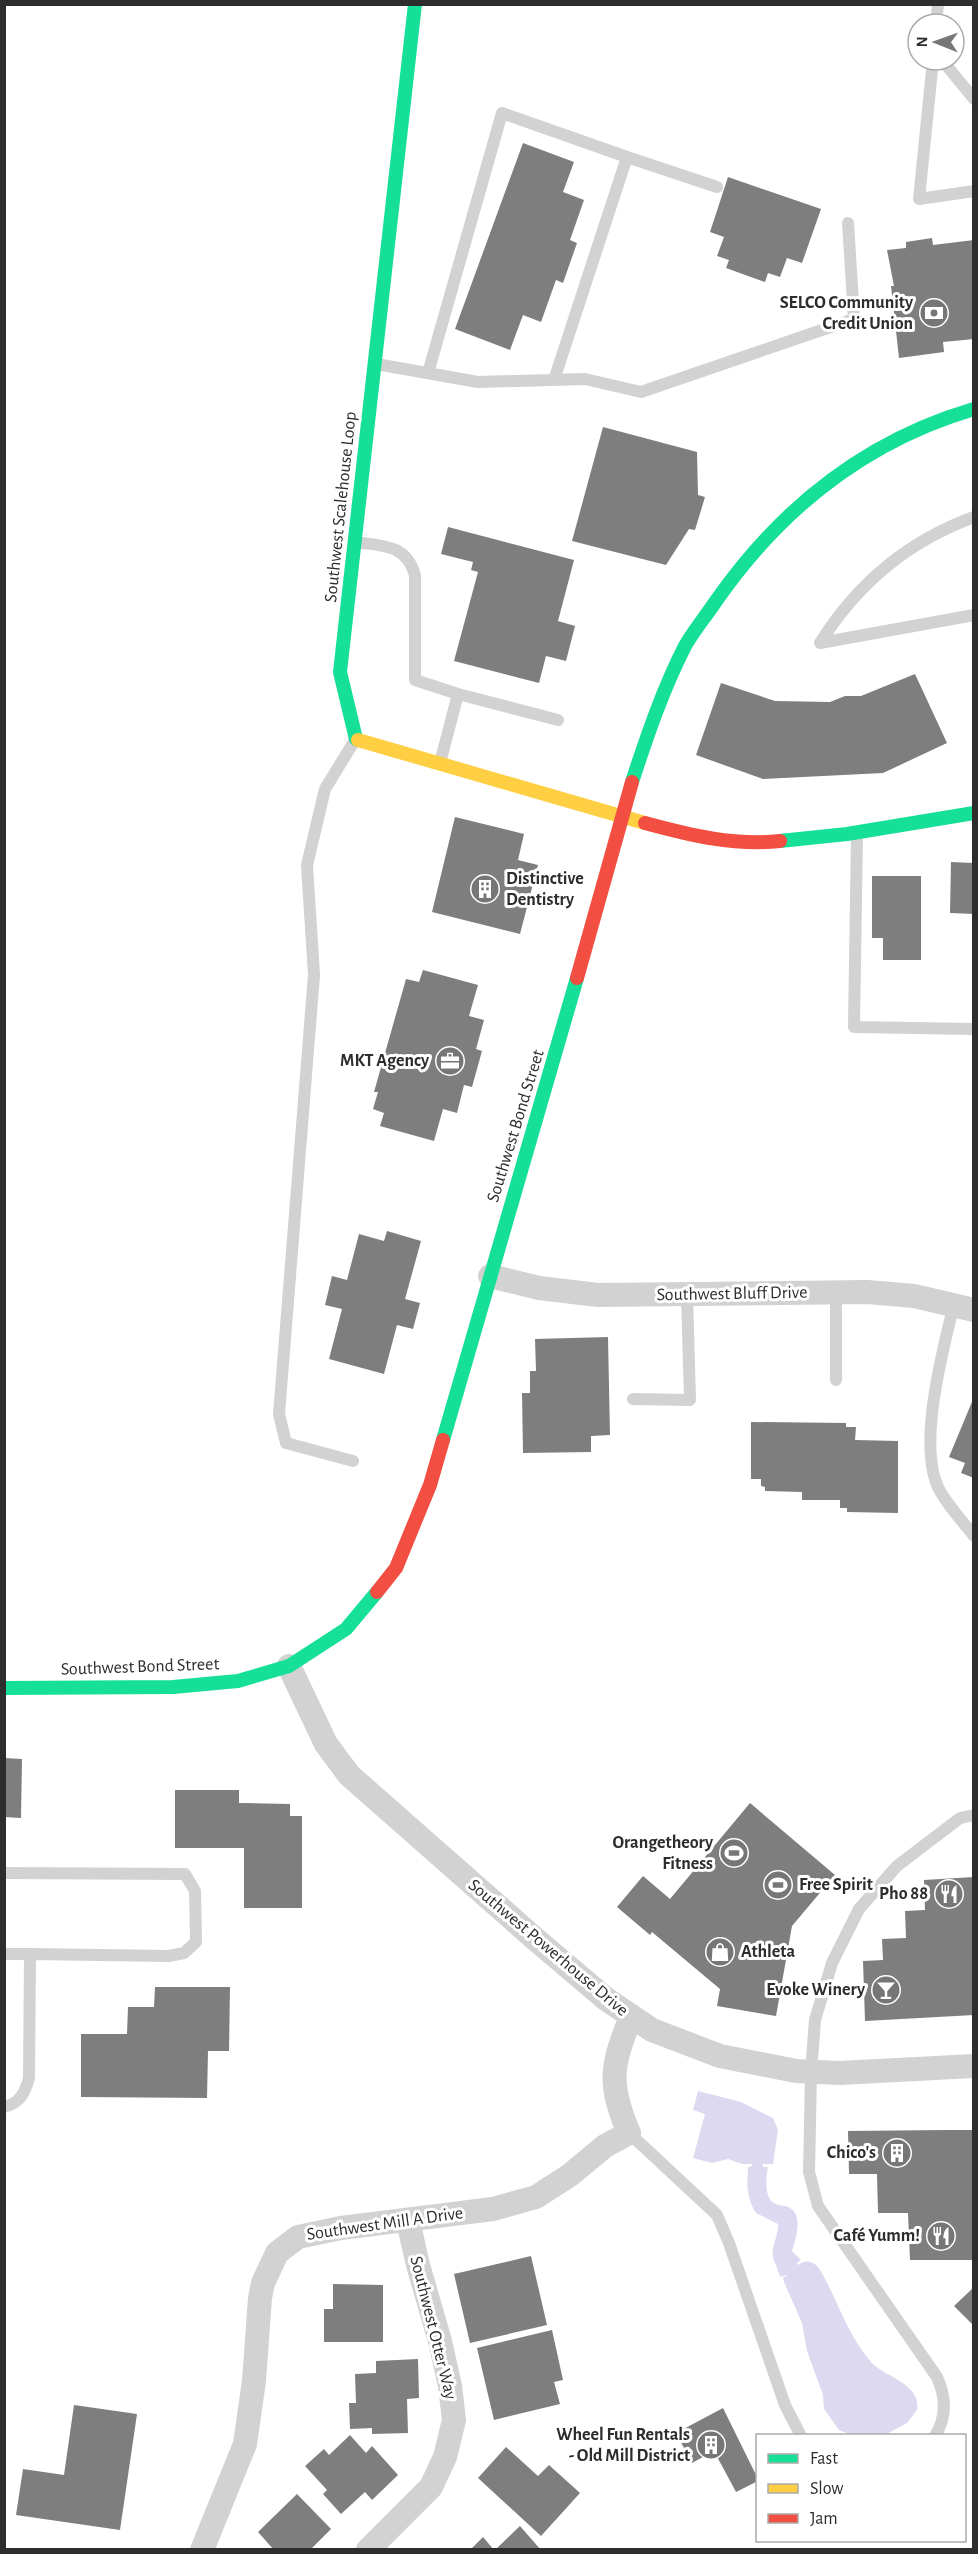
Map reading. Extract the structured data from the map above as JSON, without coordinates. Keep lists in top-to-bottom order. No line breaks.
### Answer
{"streets":{"street":["Southwest Scalehouse Loop","Southwest Bond Street","Southwest Bluff Drive","Southwest Powerhouse Drive","Southwest Mill A Drive","Southwest Otter Way"]},"crossings":[["Southwest Bond Street","Southwest Bluff Drive"],["Southwest Bond Street","Southwest Powerhouse Drive"],["Southwest Mill A Drive","Southwest Otter Way"]],"places":{"bank":["SELCO Community Credit Union"],"building":["Distinctive Dentistry","Chico's","Wheel Fun Rentals - Old Mill District"],"office":["MKT Agency"],"sports":["Orangetheory Fitness","Free Spirit"],"restaurant":["Pho 88","Café Yumm!"],"shop":["Athleta"],"bar":["Evoke Winery"]},"legend":["Fast","Slow","Jam"],"north":"left"}
